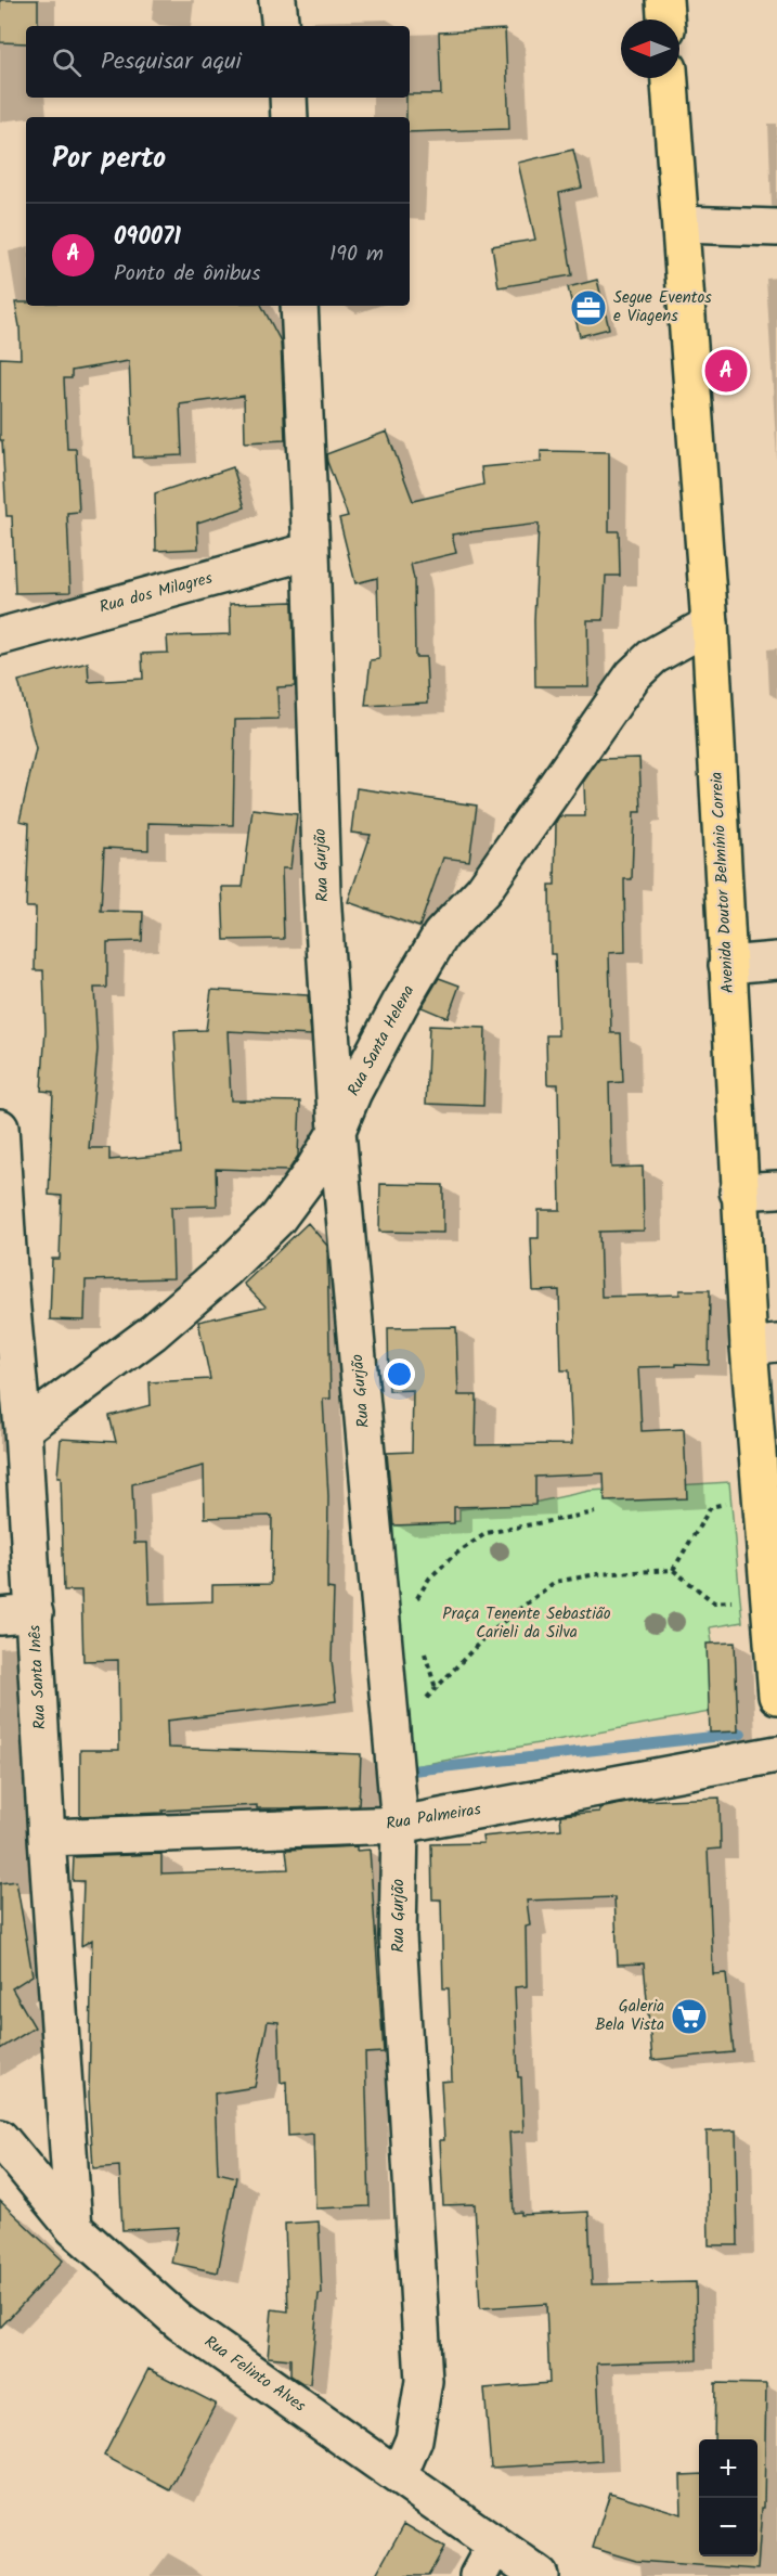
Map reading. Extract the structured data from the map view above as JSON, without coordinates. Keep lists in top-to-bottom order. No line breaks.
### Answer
{"streets":{"main road":["Avenida Doutor Belmínio Correia"],"street":["Rua dos Milagres","Rua Gurjão","Rua Santa Helena","Rua Santa Inês","Rua Palmeiras","Rua Felinto Alves"]},"crossings":[["Rua dos Milagres","Rua Gurjão"],["Rua Gurjão","Rua Santa Helena"],["Rua Gurjão","Rua Palmeiras"],["Rua Gurjão","Rua Felinto Alves"],["Avenida Doutor Belmínio Correia","Rua Santa Helena"],["Rua Santa Helena","Rua Santa Inês"],["Rua Santa Inês","Rua Palmeiras"],["Rua Santa Inês","Rua Felinto Alves"]],"parks":["Praça Tenente Sebastião Carieli da Silva"],"places":{"office":["Segue Eventos e Viagens"],"supermarket":["Galeria Bela Vista"]},"north":"left","page":{"search":"Pesquisar aqui","heading":"Por perto","list":[{"mark":"A","name":"090071","note":"Ponto de ônibus","value":"190 m"}],"pins":"A","map_buttons":["+","−"]}}
